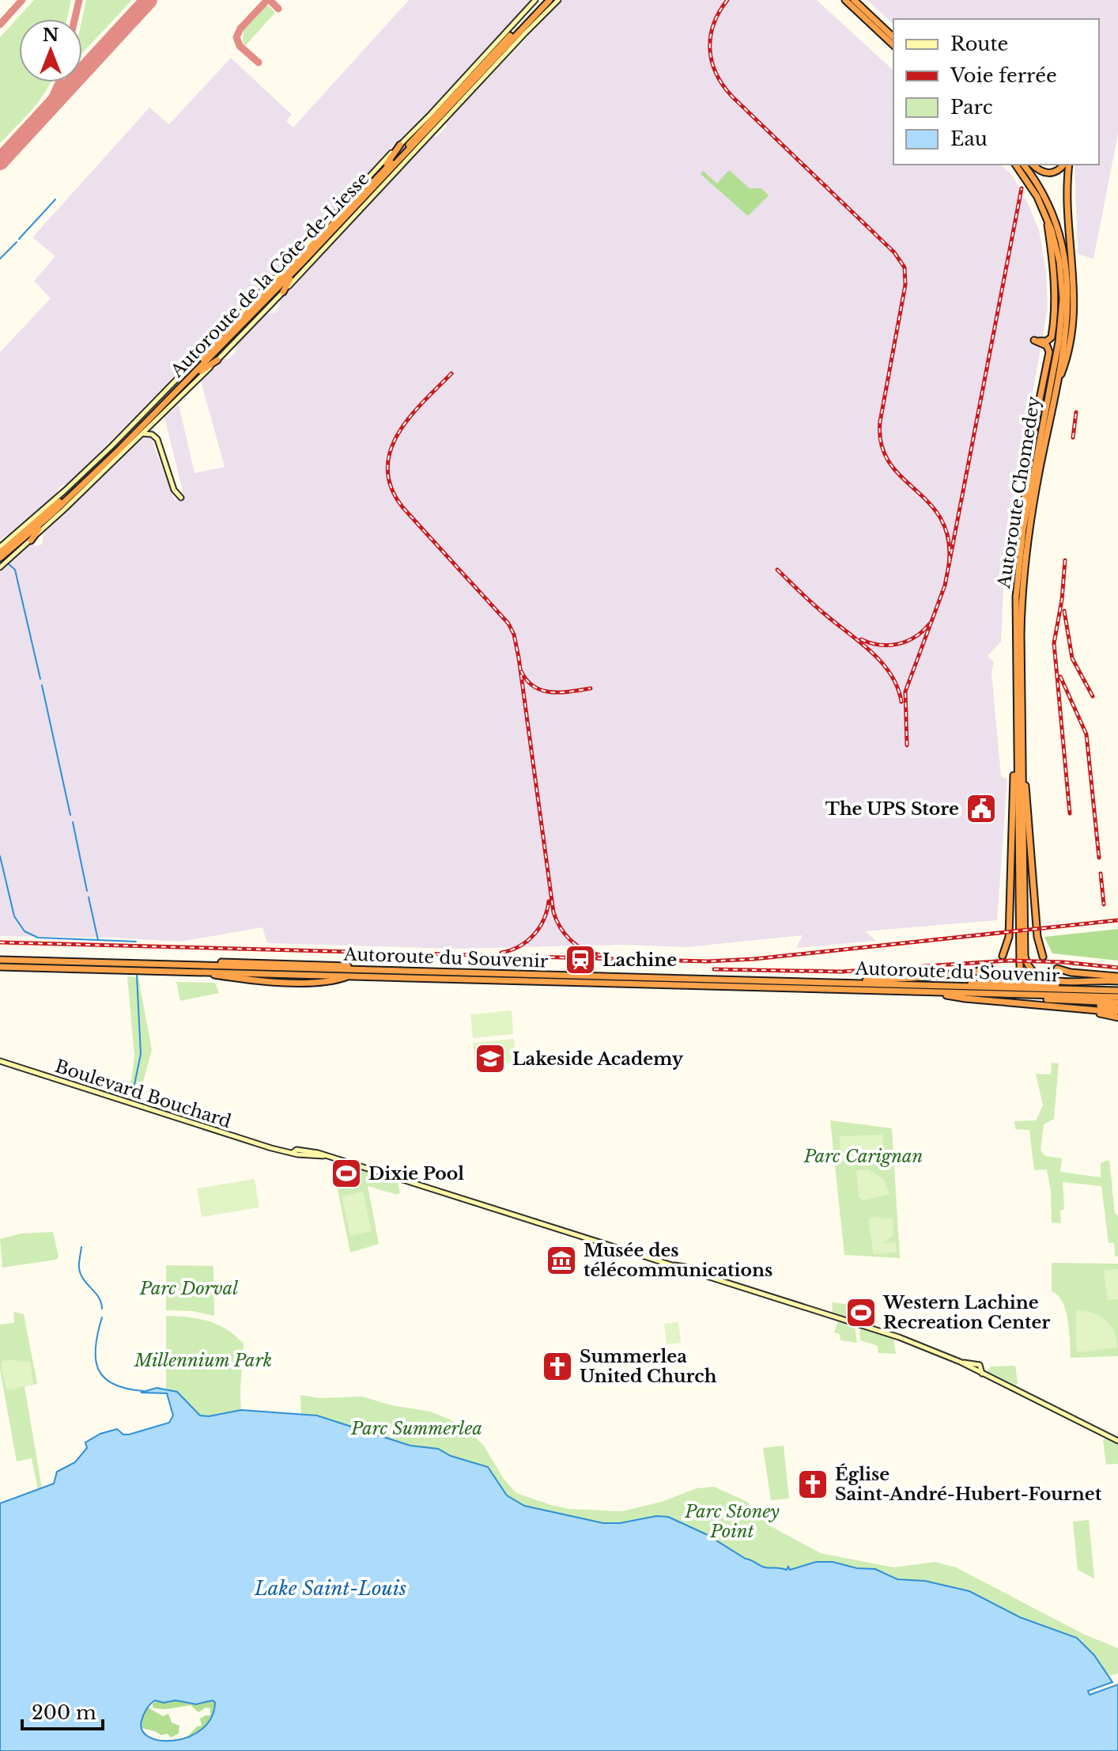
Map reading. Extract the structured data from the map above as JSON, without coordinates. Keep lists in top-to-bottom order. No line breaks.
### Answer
{"streets":{"highway":["Autoroute de la Côte-de-Liesse","Autoroute Chomedey","Autoroute du Souvenir"],"main road":["Boulevard Bouchard"]},"water":["Lake Saint-Louis"],"parks":["Parc Carignan","Parc Dorval","Millennium Park","Parc Summerlea","Parc Stoney Point"],"places":{"public building":["The UPS Store"],"station":["Lachine"],"school or university":["Lakeside Academy"],"sports":["Dixie Pool","Western Lachine Recreation Center"],"museum":["Musée des télécommunications"],"church":["Summerlea United Church","Église Saint-André-Hubert-Fournet"]},"legend":["Route","Voie ferrée","Parc","Eau"],"scale_bar":"200 m","north":"top"}
